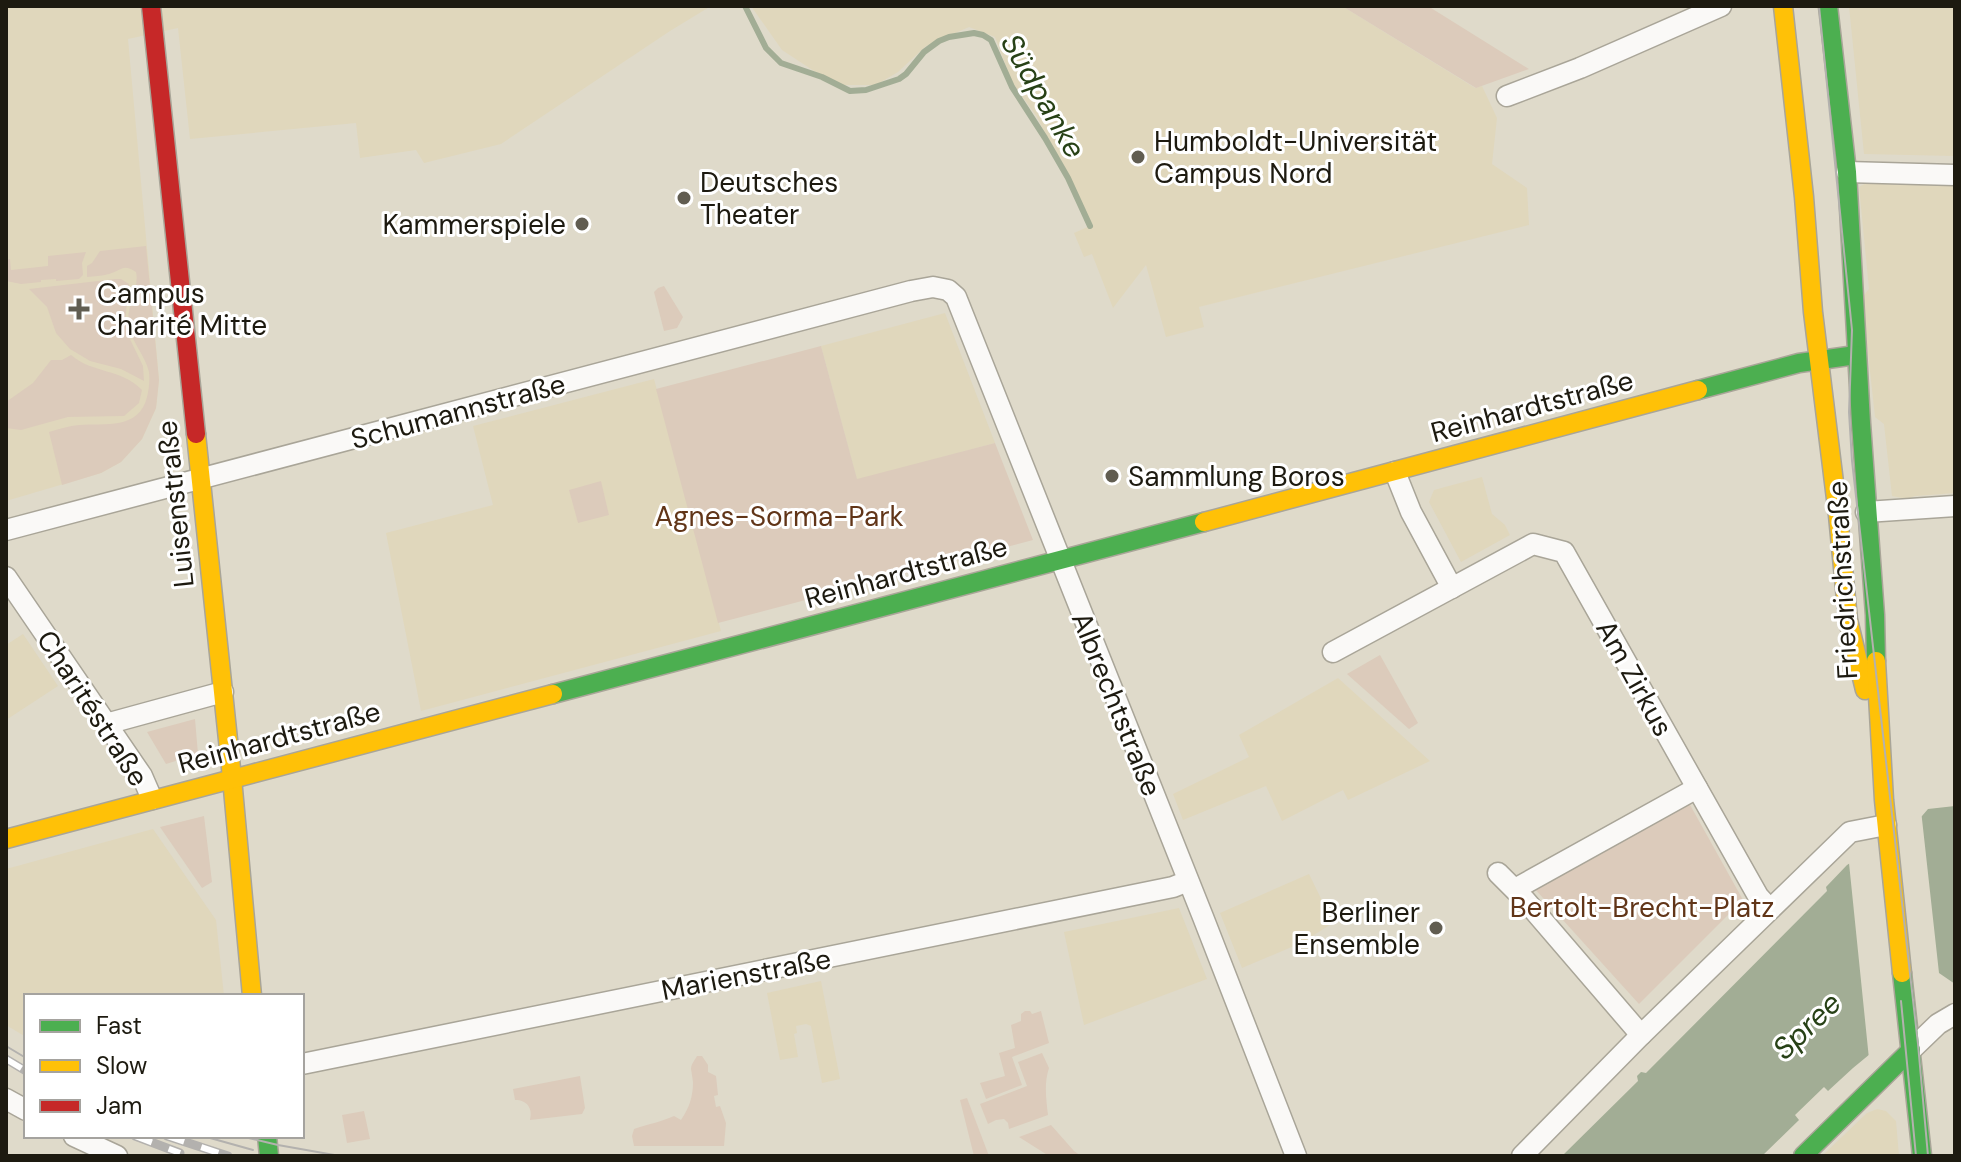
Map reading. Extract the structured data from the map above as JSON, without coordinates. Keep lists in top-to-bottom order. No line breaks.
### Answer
{"streets":{"street":["Reinhardtstraße","Schumannstraße","Luisenstraße","Friedrichstraße","Am Zirkus","Albrechtstraße","Charitéstraße","Marienstraße"]},"crossings":[["Reinhardtstraße","Luisenstraße"],["Reinhardtstraße","Friedrichstraße"],["Reinhardtstraße","Albrechtstraße"],["Reinhardtstraße","Charitéstraße"],["Schumannstraße","Luisenstraße"],["Schumannstraße","Albrechtstraße"],["Albrechtstraße","Marienstraße"]],"water":["Südpanke","Spree"],"parks":["Agnes-Sorma-Park","Bertolt-Brecht-Platz"],"places":{"other":["Humboldt-Universität Campus Nord","Deutsches Theater","Kammerspiele","Sammlung Boros","Berliner Ensemble"],"health":["Campus Charité Mitte"]},"legend":["Fast","Slow","Jam"]}
